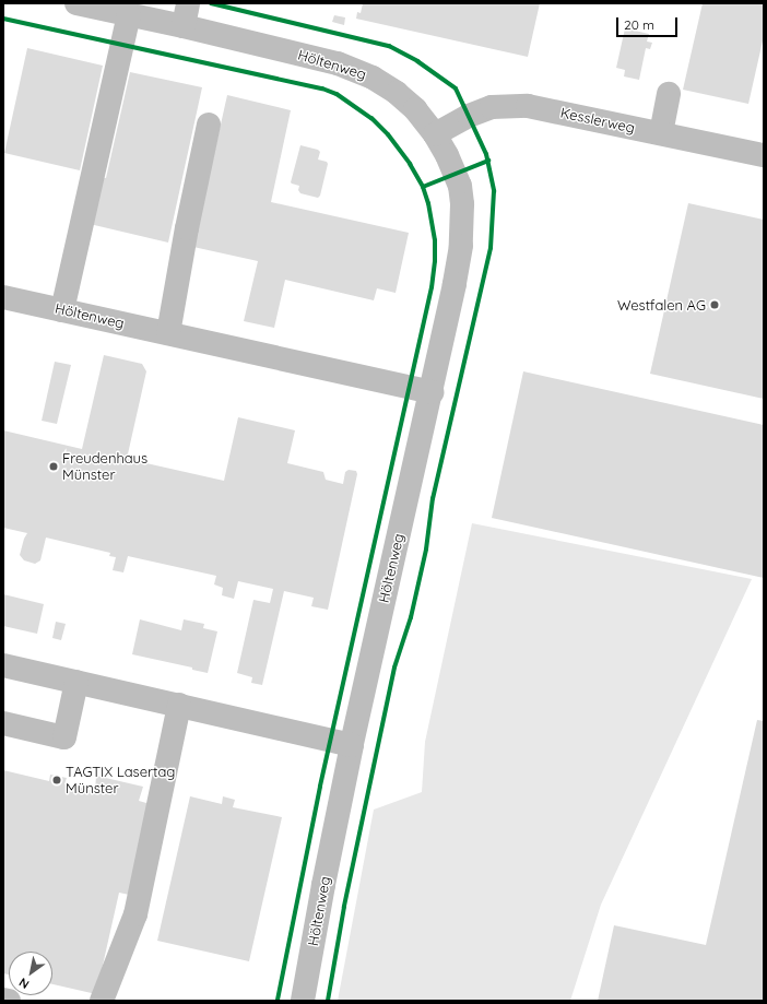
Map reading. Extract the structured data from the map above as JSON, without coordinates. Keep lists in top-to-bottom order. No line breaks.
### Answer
{"streets":{"street":["Höltenweg","Kesslerweg"]},"crossings":[["Höltenweg","Kesslerweg"]],"places":["Westfalen AG","Freudenhaus Münster","TAGTIX Lasertag Münster"],"scale_bar":"20 m","north":"bottom left"}
